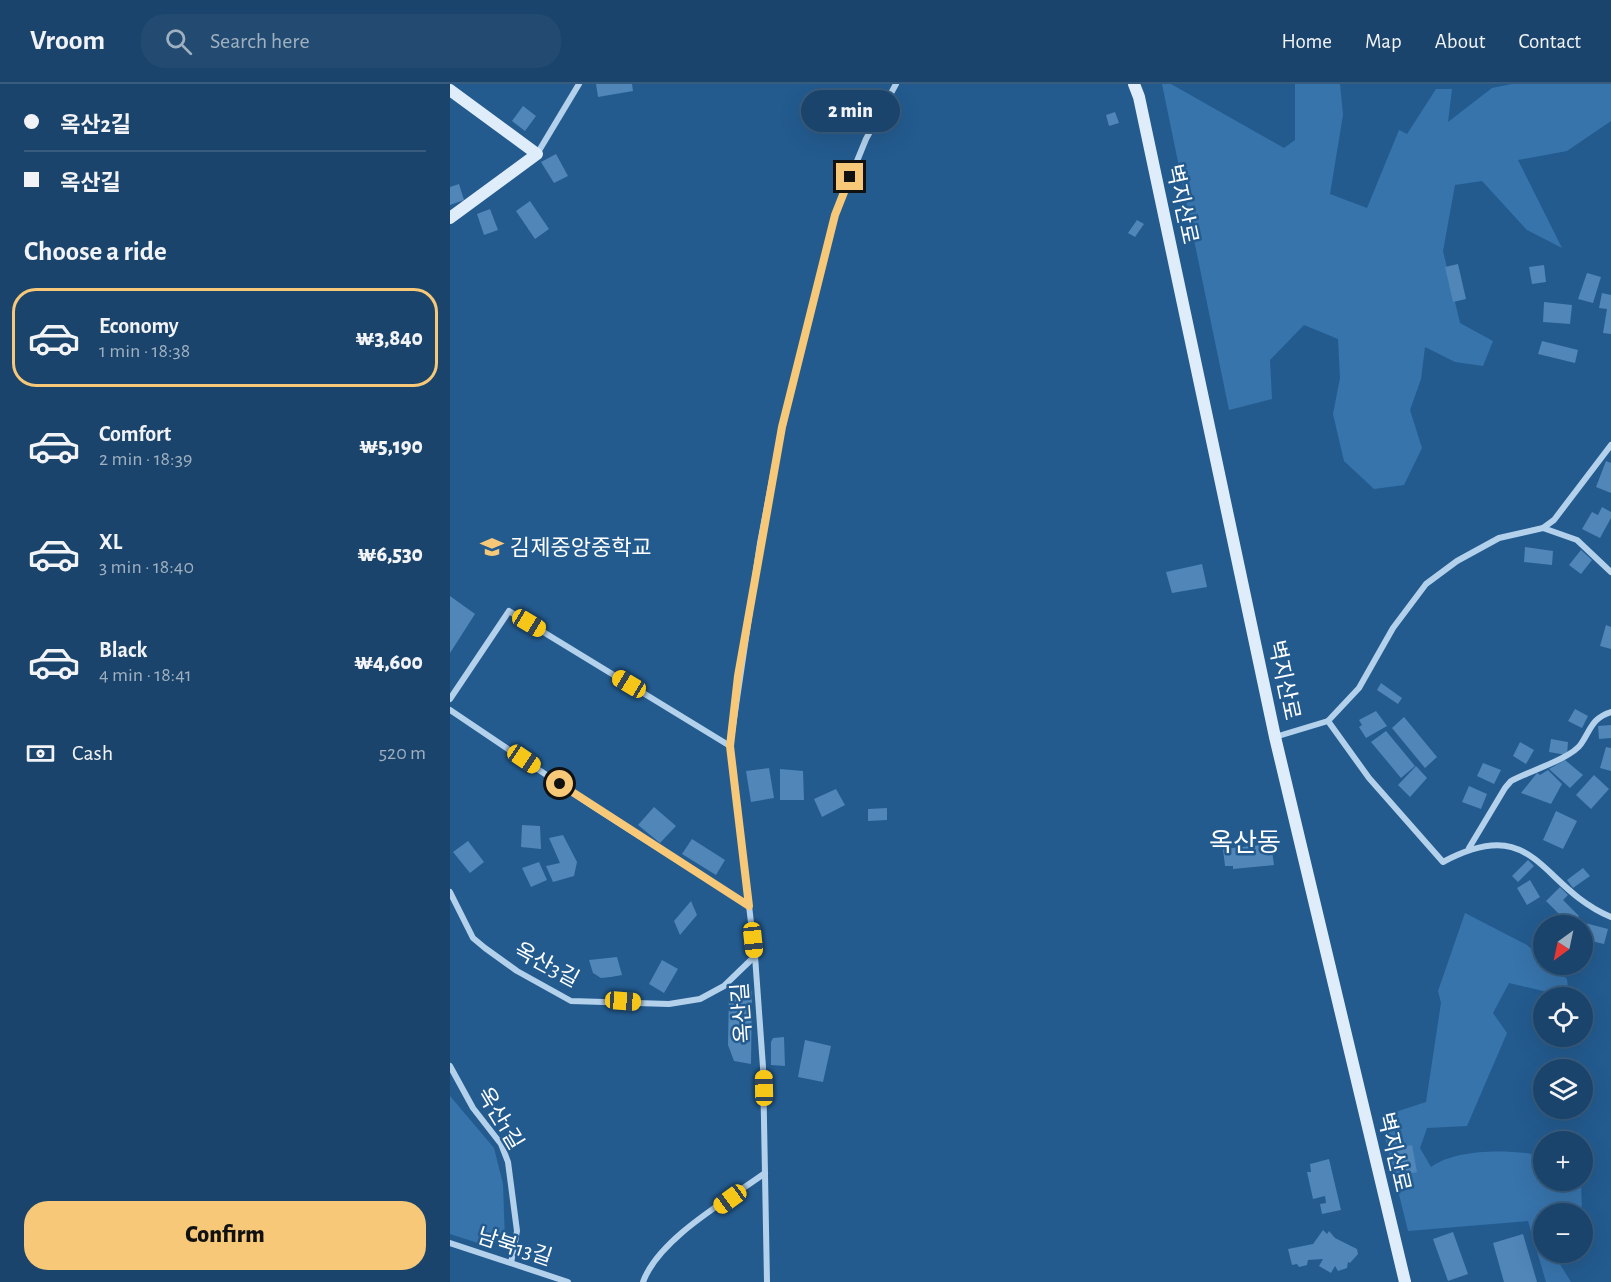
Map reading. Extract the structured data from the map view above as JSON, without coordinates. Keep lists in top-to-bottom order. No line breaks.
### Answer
{"streets":{"street":["벽지산로","옥산3길","옥산길","옥산1길","남북13길"]},"crossings":[["옥산3길","옥산길"],["옥산1길","남북13길"]],"districts":["옥산동"],"places":{"school or university":["김제중앙중학교"]},"north":"bottom left","page":{"header":"Vroom","search":"Search here","nav":["Home","Map","About","Contact"],"banner":["옥산2길","옥산길"],"bubble":"2 min","heading":"Choose a ride","list":[{"name":"Economy","note":"1 min · 18:38","value":"₩3,840"},{"name":"Comfort","note":"2 min · 18:39","value":"₩5,190"},{"name":"XL","note":"3 min · 18:40","value":"₩6,530"},{"name":"Black","note":"4 min · 18:41","value":"₩4,600"}],"pay":["Cash","520 m"],"map_buttons":["+","−"],"buttons":"Confirm"}}
